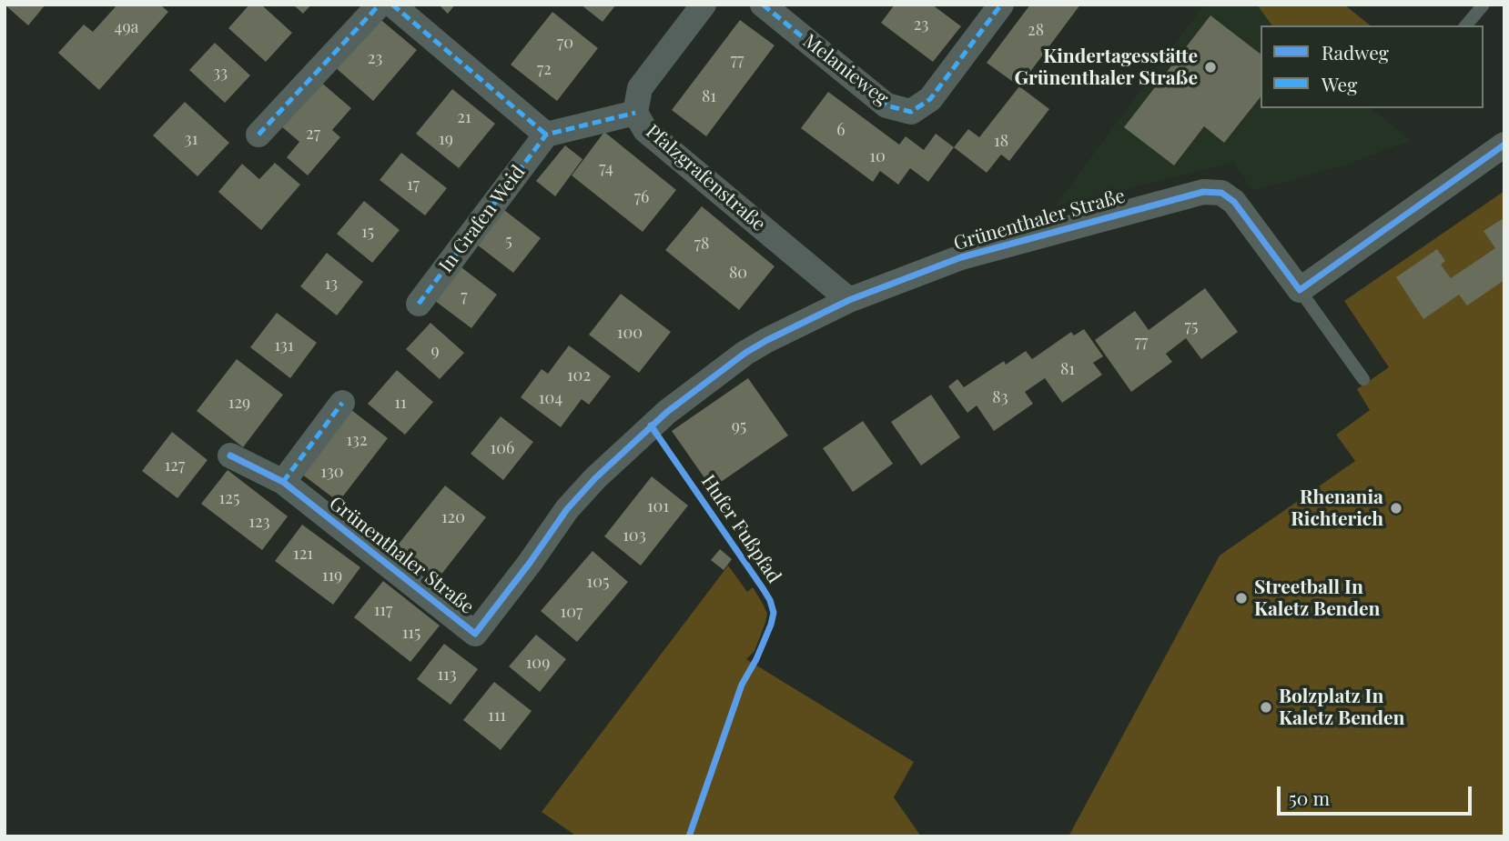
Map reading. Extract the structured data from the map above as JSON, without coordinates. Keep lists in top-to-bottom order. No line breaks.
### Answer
{"streets":{"street":["Melanieweg","Pfalzgrafenstraße","In Grafen Weid","Grünenthaler Straße"],"cycle path":["Hufer Fußpfad"]},"crossings":[["Pfalzgrafenstraße","Grünenthaler Straße"]],"places":["Kindertagesstätte Grünenthaler Straße","Rhenania Richterich","Streetball In Kaletz Benden","Bolzplatz In Kaletz Benden"],"house_numbers":["23","49a","28","70","23","77","72","33","81","21","6","27","31","19","18","10","74","17","76","15","5","78","80","13","7","75","100","77","131","9","81","102","83","104","129","11","95","132","106","127","130","125","101","120","123","103","121","119","105","117","107","115","109","113","111"],"legend":["Radweg","Weg"],"scale_bar":"50 m"}
